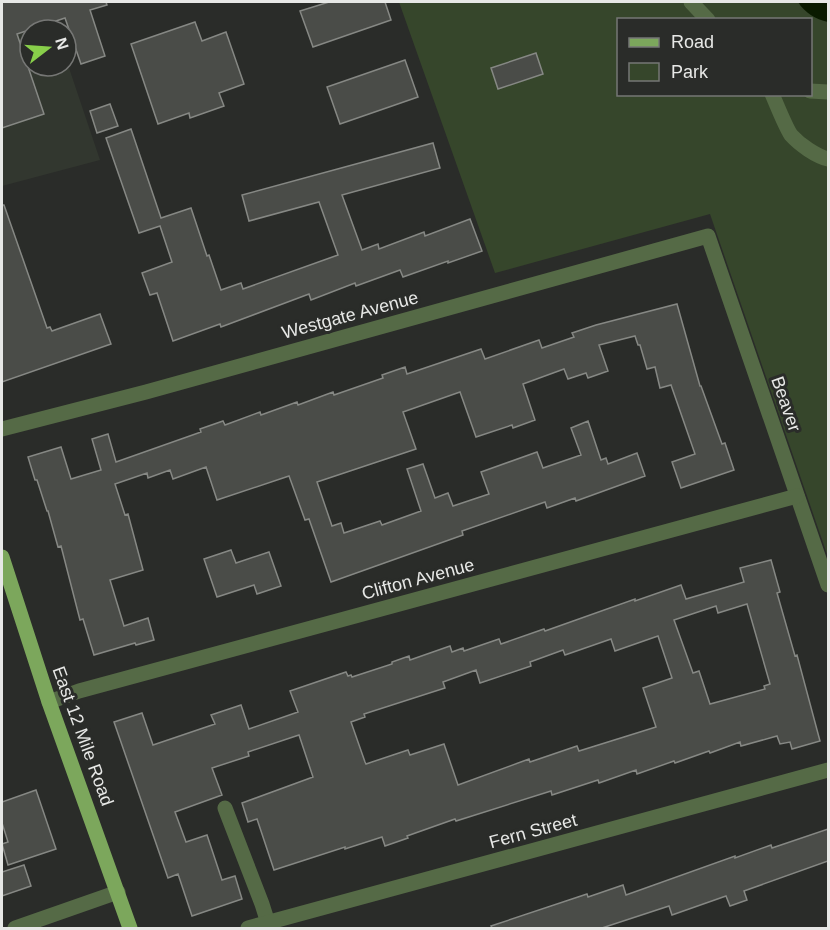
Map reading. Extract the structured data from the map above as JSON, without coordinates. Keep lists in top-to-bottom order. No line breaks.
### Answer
{"streets":{"main road":["East 12 Mile Road"],"street":["Westgate Avenue","Beaver","Clifton Avenue","Fern Street"]},"crossings":[["Westgate Avenue","Beaver"],["Beaver","Clifton Avenue"],["Clifton Avenue","East 12 Mile Road"]],"legend":["Road","Park"],"north":"right"}
